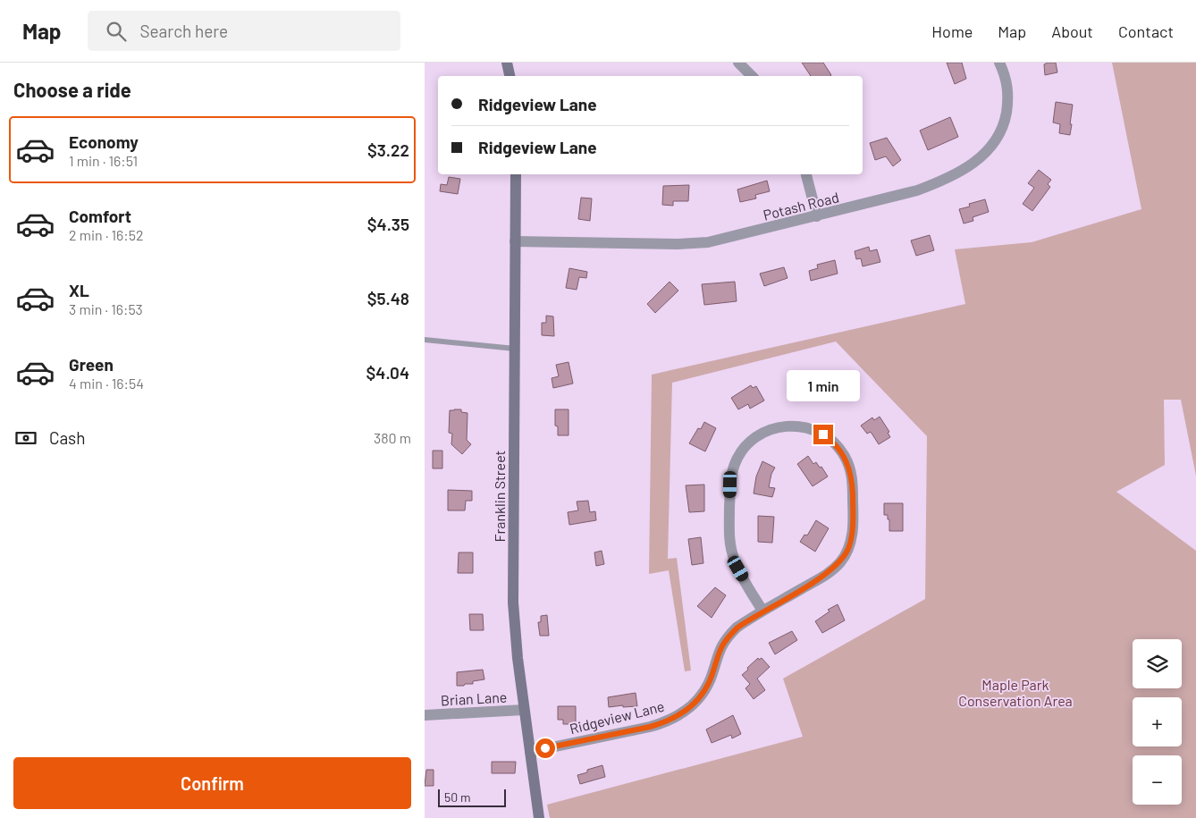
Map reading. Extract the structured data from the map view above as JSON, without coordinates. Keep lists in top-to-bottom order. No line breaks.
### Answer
{"streets":{"street":["Potash Road","Franklin Street","Brian Lane","Ridgeview Lane"]},"crossings":[["Potash Road","Franklin Street"],["Franklin Street","Brian Lane"],["Franklin Street","Ridgeview Lane"]],"parks":["Maple Park Conservation Area"],"scale_bar":"50 m","page":{"header":"Map","search":"Search here","nav":["Home","Map","About","Contact"],"heading":"Choose a ride","banner":["Ridgeview Lane","Ridgeview Lane"],"list":[{"name":"Economy","note":"1 min · 16:51","value":"$3.22"},{"name":"Comfort","note":"2 min · 16:52","value":"$4.35"},{"name":"XL","note":"3 min · 16:53","value":"$5.48"},{"name":"Green","note":"4 min · 16:54","value":"$4.04"}],"bubble":"1 min","pay":["Cash","380 m"],"map_buttons":["+","−"],"buttons":"Confirm","scale":"50 m"}}
